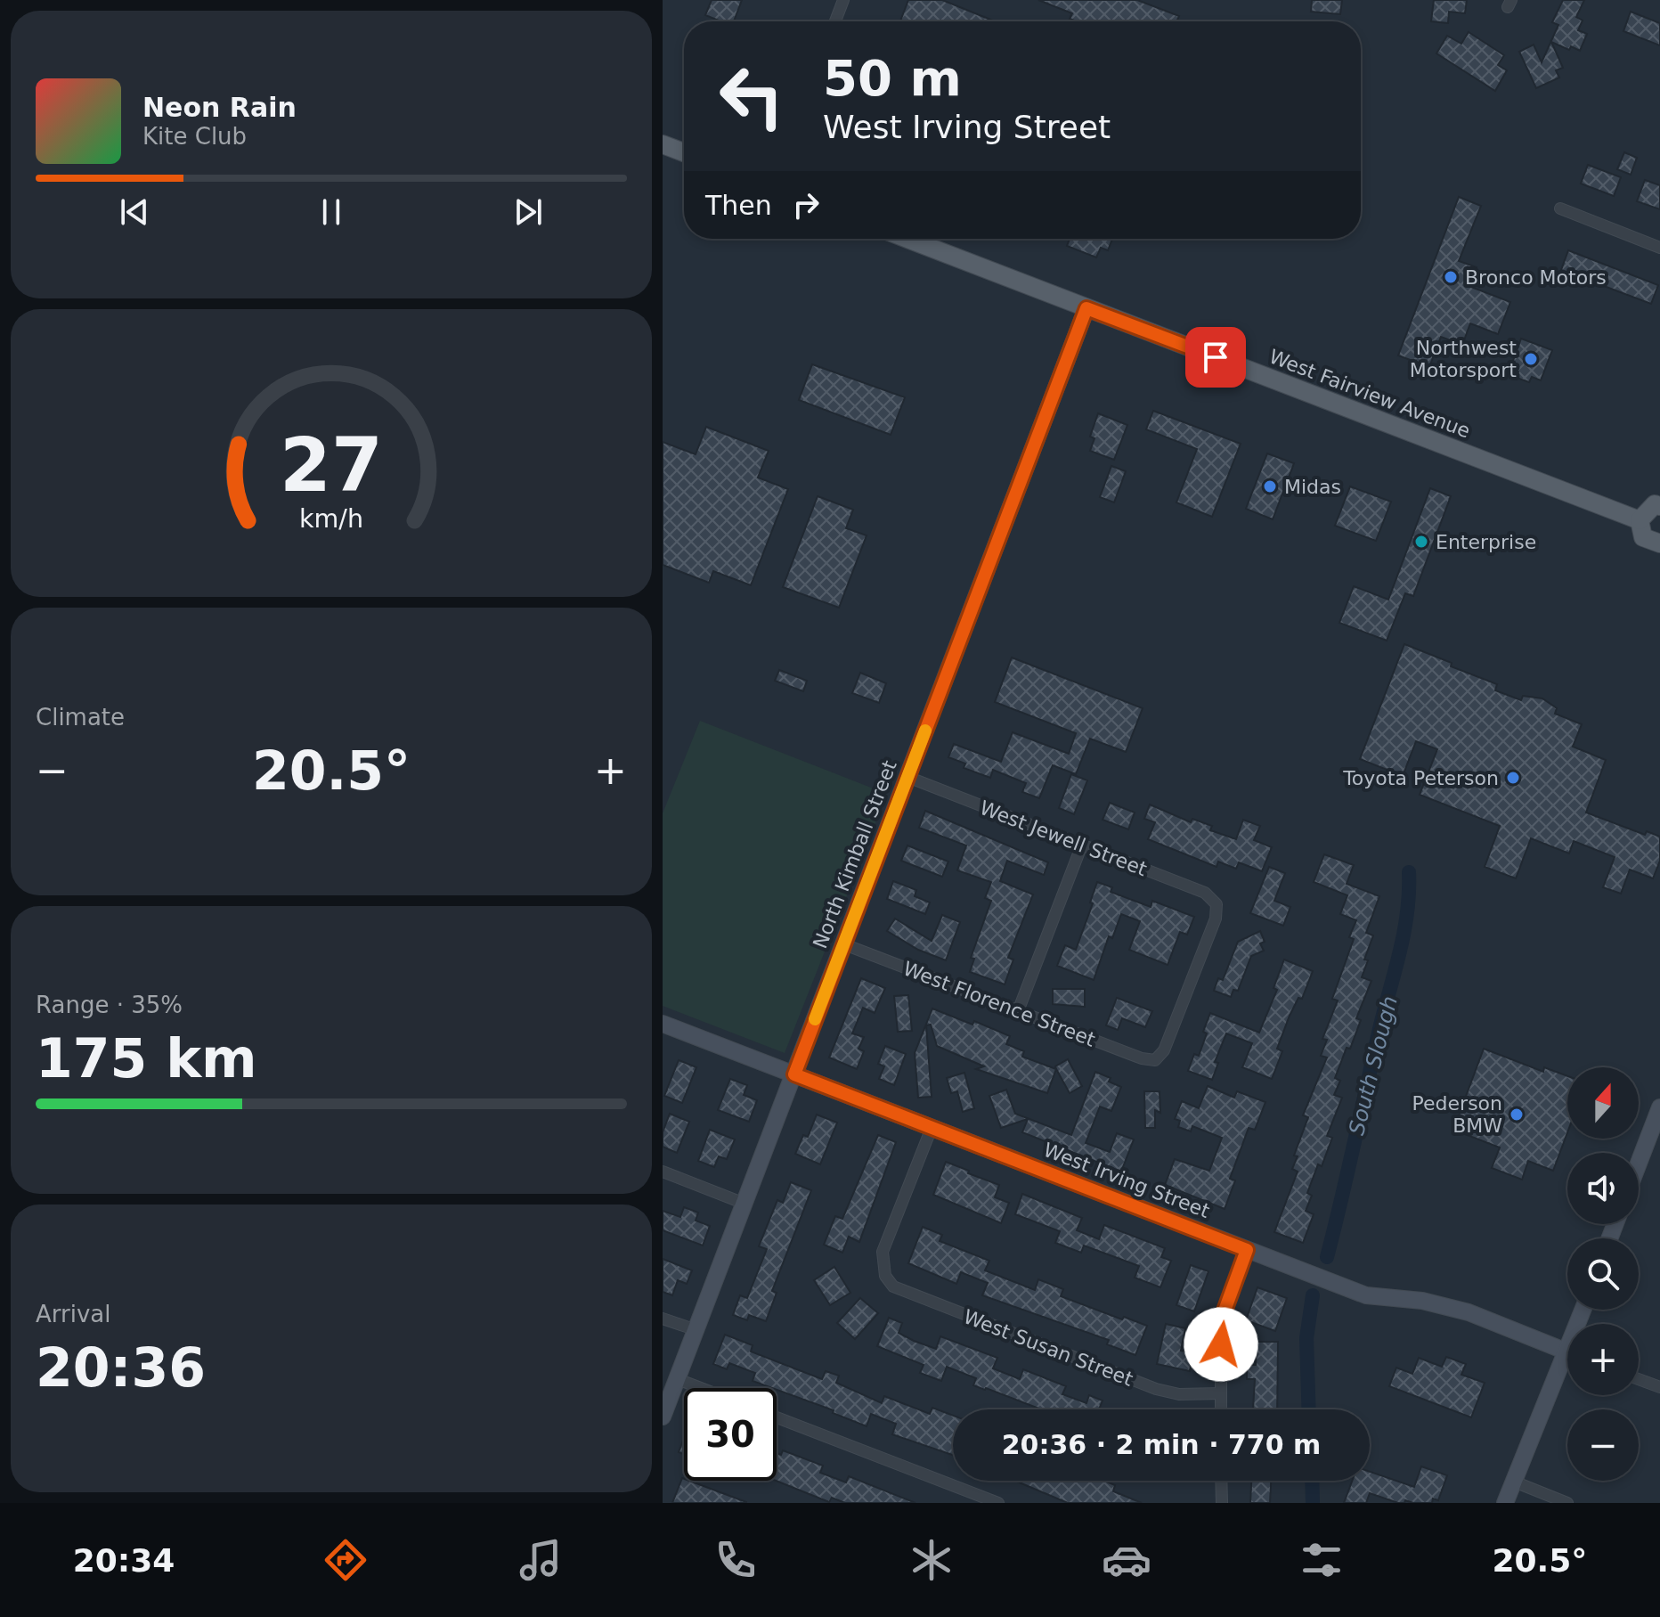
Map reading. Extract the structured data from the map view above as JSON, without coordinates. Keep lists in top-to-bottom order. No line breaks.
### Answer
{"streets":{"main road":["West Fairview Avenue"],"street":["West Jewell Street","North Kimball Street","West Florence Street","West Irving Street","West Susan Street"]},"crossings":[["West Fairview Avenue","North Kimball Street"],["West Jewell Street","North Kimball Street"],["West Jewell Street","West Florence Street"],["North Kimball Street","West Florence Street"],["North Kimball Street","West Irving Street"],["West Irving Street","West Susan Street"]],"water":["South Slough"],"places":["Bronco Motors","Northwest Motorsport","Midas","Enterprise","Toyota Peterson","Pederson BMW"],"north":"top","page":{"turn":["50 m","West Irving Street"],"song":["Neon Rain","Kite Club"],"then":"Then","tile":["Climate",["Range · 35%","175 km"],["Arrival","20:36"]],"heat":["−","20.5°","+"],"map_buttons":["+","−"],"limit":"30","trip":"20:36 · 2 min · 770 m","tabs":["20:34","20.5°"],"gauge":["27","km/h"]}}
